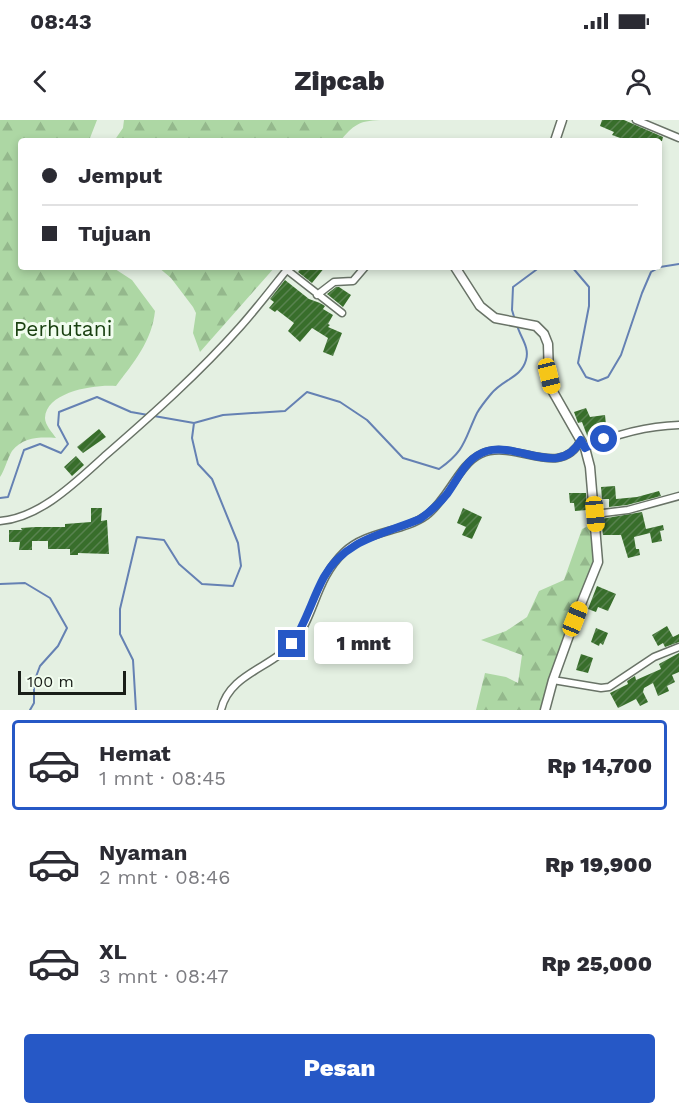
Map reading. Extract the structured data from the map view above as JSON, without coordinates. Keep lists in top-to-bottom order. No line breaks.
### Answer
{"parks":["Perhutani"],"scale_bar":"100 m","page":{"status":"08:43","header":"Zipcab","banner":["Jemput","Tujuan"],"bubble":"1 mnt","scale":"100 m","list":[{"name":"Hemat","note":"1 mnt · 08:45","value":"Rp 14,700"},{"name":"Nyaman","note":"2 mnt · 08:46","value":"Rp 19,900"},{"name":"XL","note":"3 mnt · 08:47","value":"Rp 25,000"}],"buttons":"Pesan"}}
